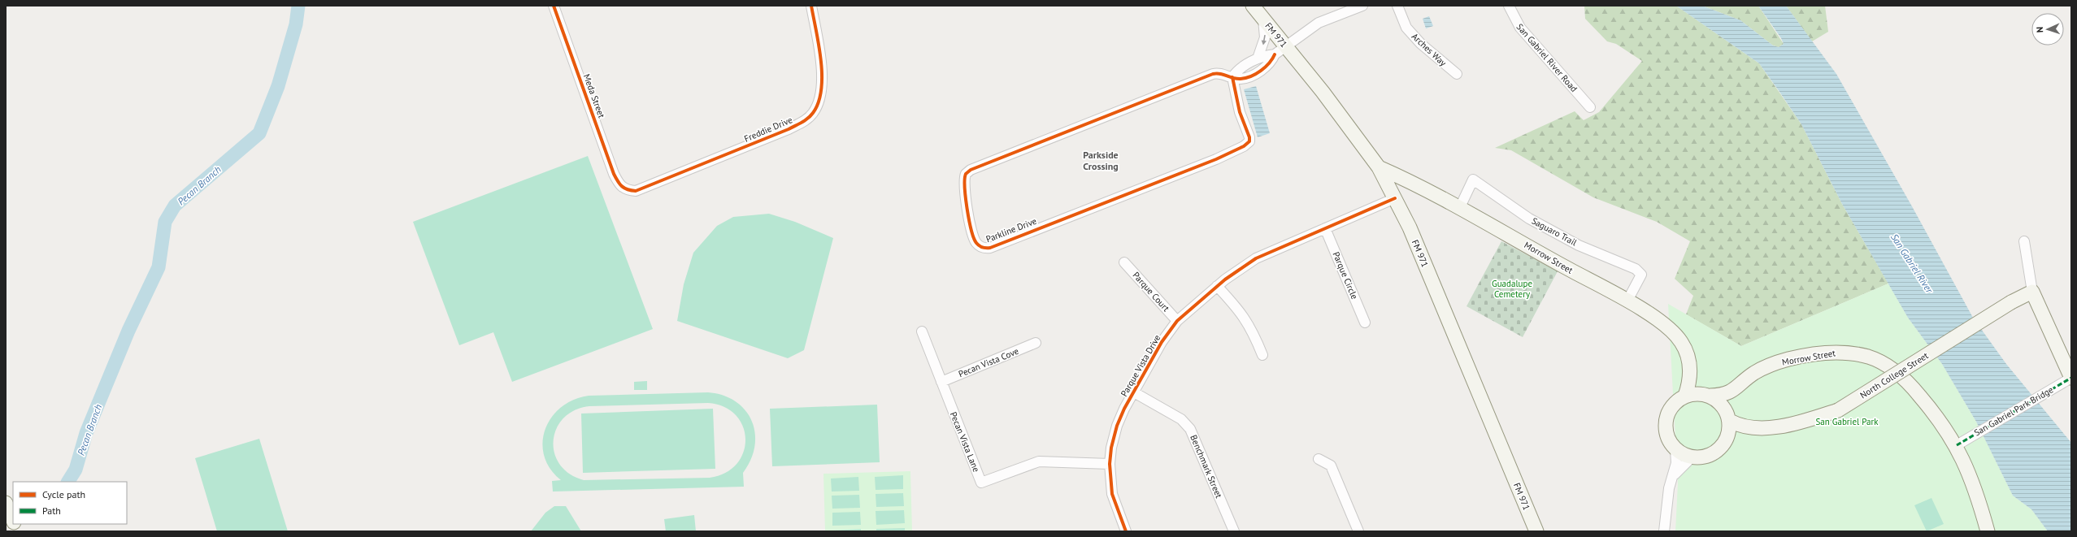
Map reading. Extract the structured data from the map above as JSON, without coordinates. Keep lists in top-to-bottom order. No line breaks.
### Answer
{"streets":{"street":["FM 971","Arches Way","San Gabriel River Road","Meda Street","Freddie Drive","Parkline Drive","Saguaro Trail","Morrow Street","Parque Circle","Parque Court","Pecan Vista Cove","Parque Vista Drive","North College Street","San Gabriel Park Bridge","Pecan Vista Lane","Benchmark Street"]},"crossings":[["FM 971","Parkline Drive"],["FM 971","Morrow Street"],["FM 971","Parque Vista Drive"],["Meda Street","Freddie Drive"],["Saguaro Trail","Morrow Street"],["Morrow Street","North College Street"],["Morrow Street","San Gabriel Park Bridge"],["Parque Circle","Parque Vista Drive"],["Parque Court","Parque Vista Drive"],["Pecan Vista Cove","Pecan Vista Lane"],["Parque Vista Drive","Pecan Vista Lane"],["Parque Vista Drive","Benchmark Street"]],"districts":["Parkside Crossing"],"water":["Pecan Branch","San Gabriel River"],"parks":["Guadalupe Cemetery","San Gabriel Park"],"legend":["Cycle path","Path"],"north":"left"}
